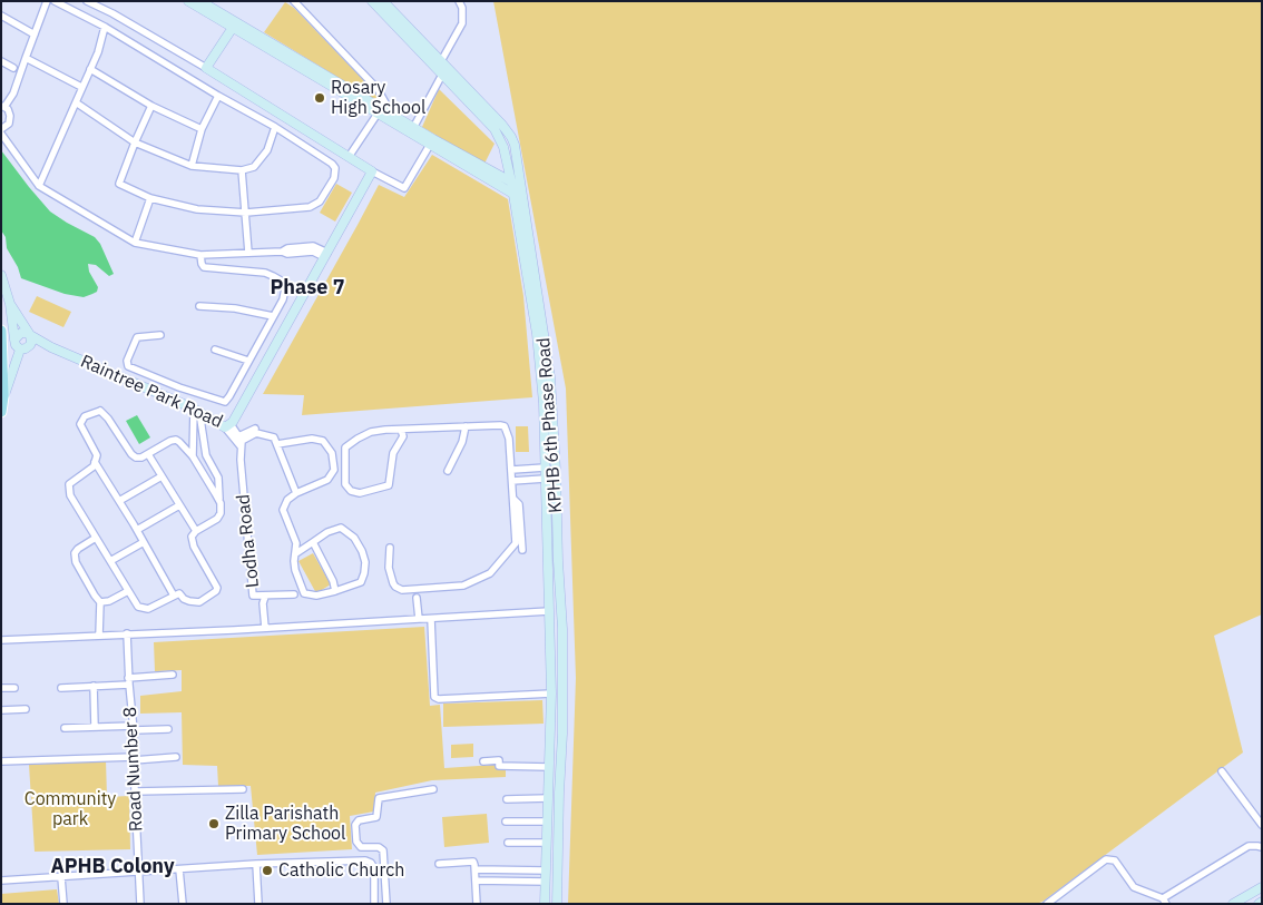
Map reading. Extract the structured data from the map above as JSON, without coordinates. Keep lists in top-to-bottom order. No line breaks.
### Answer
{"streets":{"street":["Raintree Park Road","KPHB 6th Phase Road","Lodha Road","Road Number 8"]},"districts":["Phase 7","APHB Colony"],"parks":["Community park"],"places":["Rosary High School","Zilla Parishath Primary School","Catholic Church"]}
